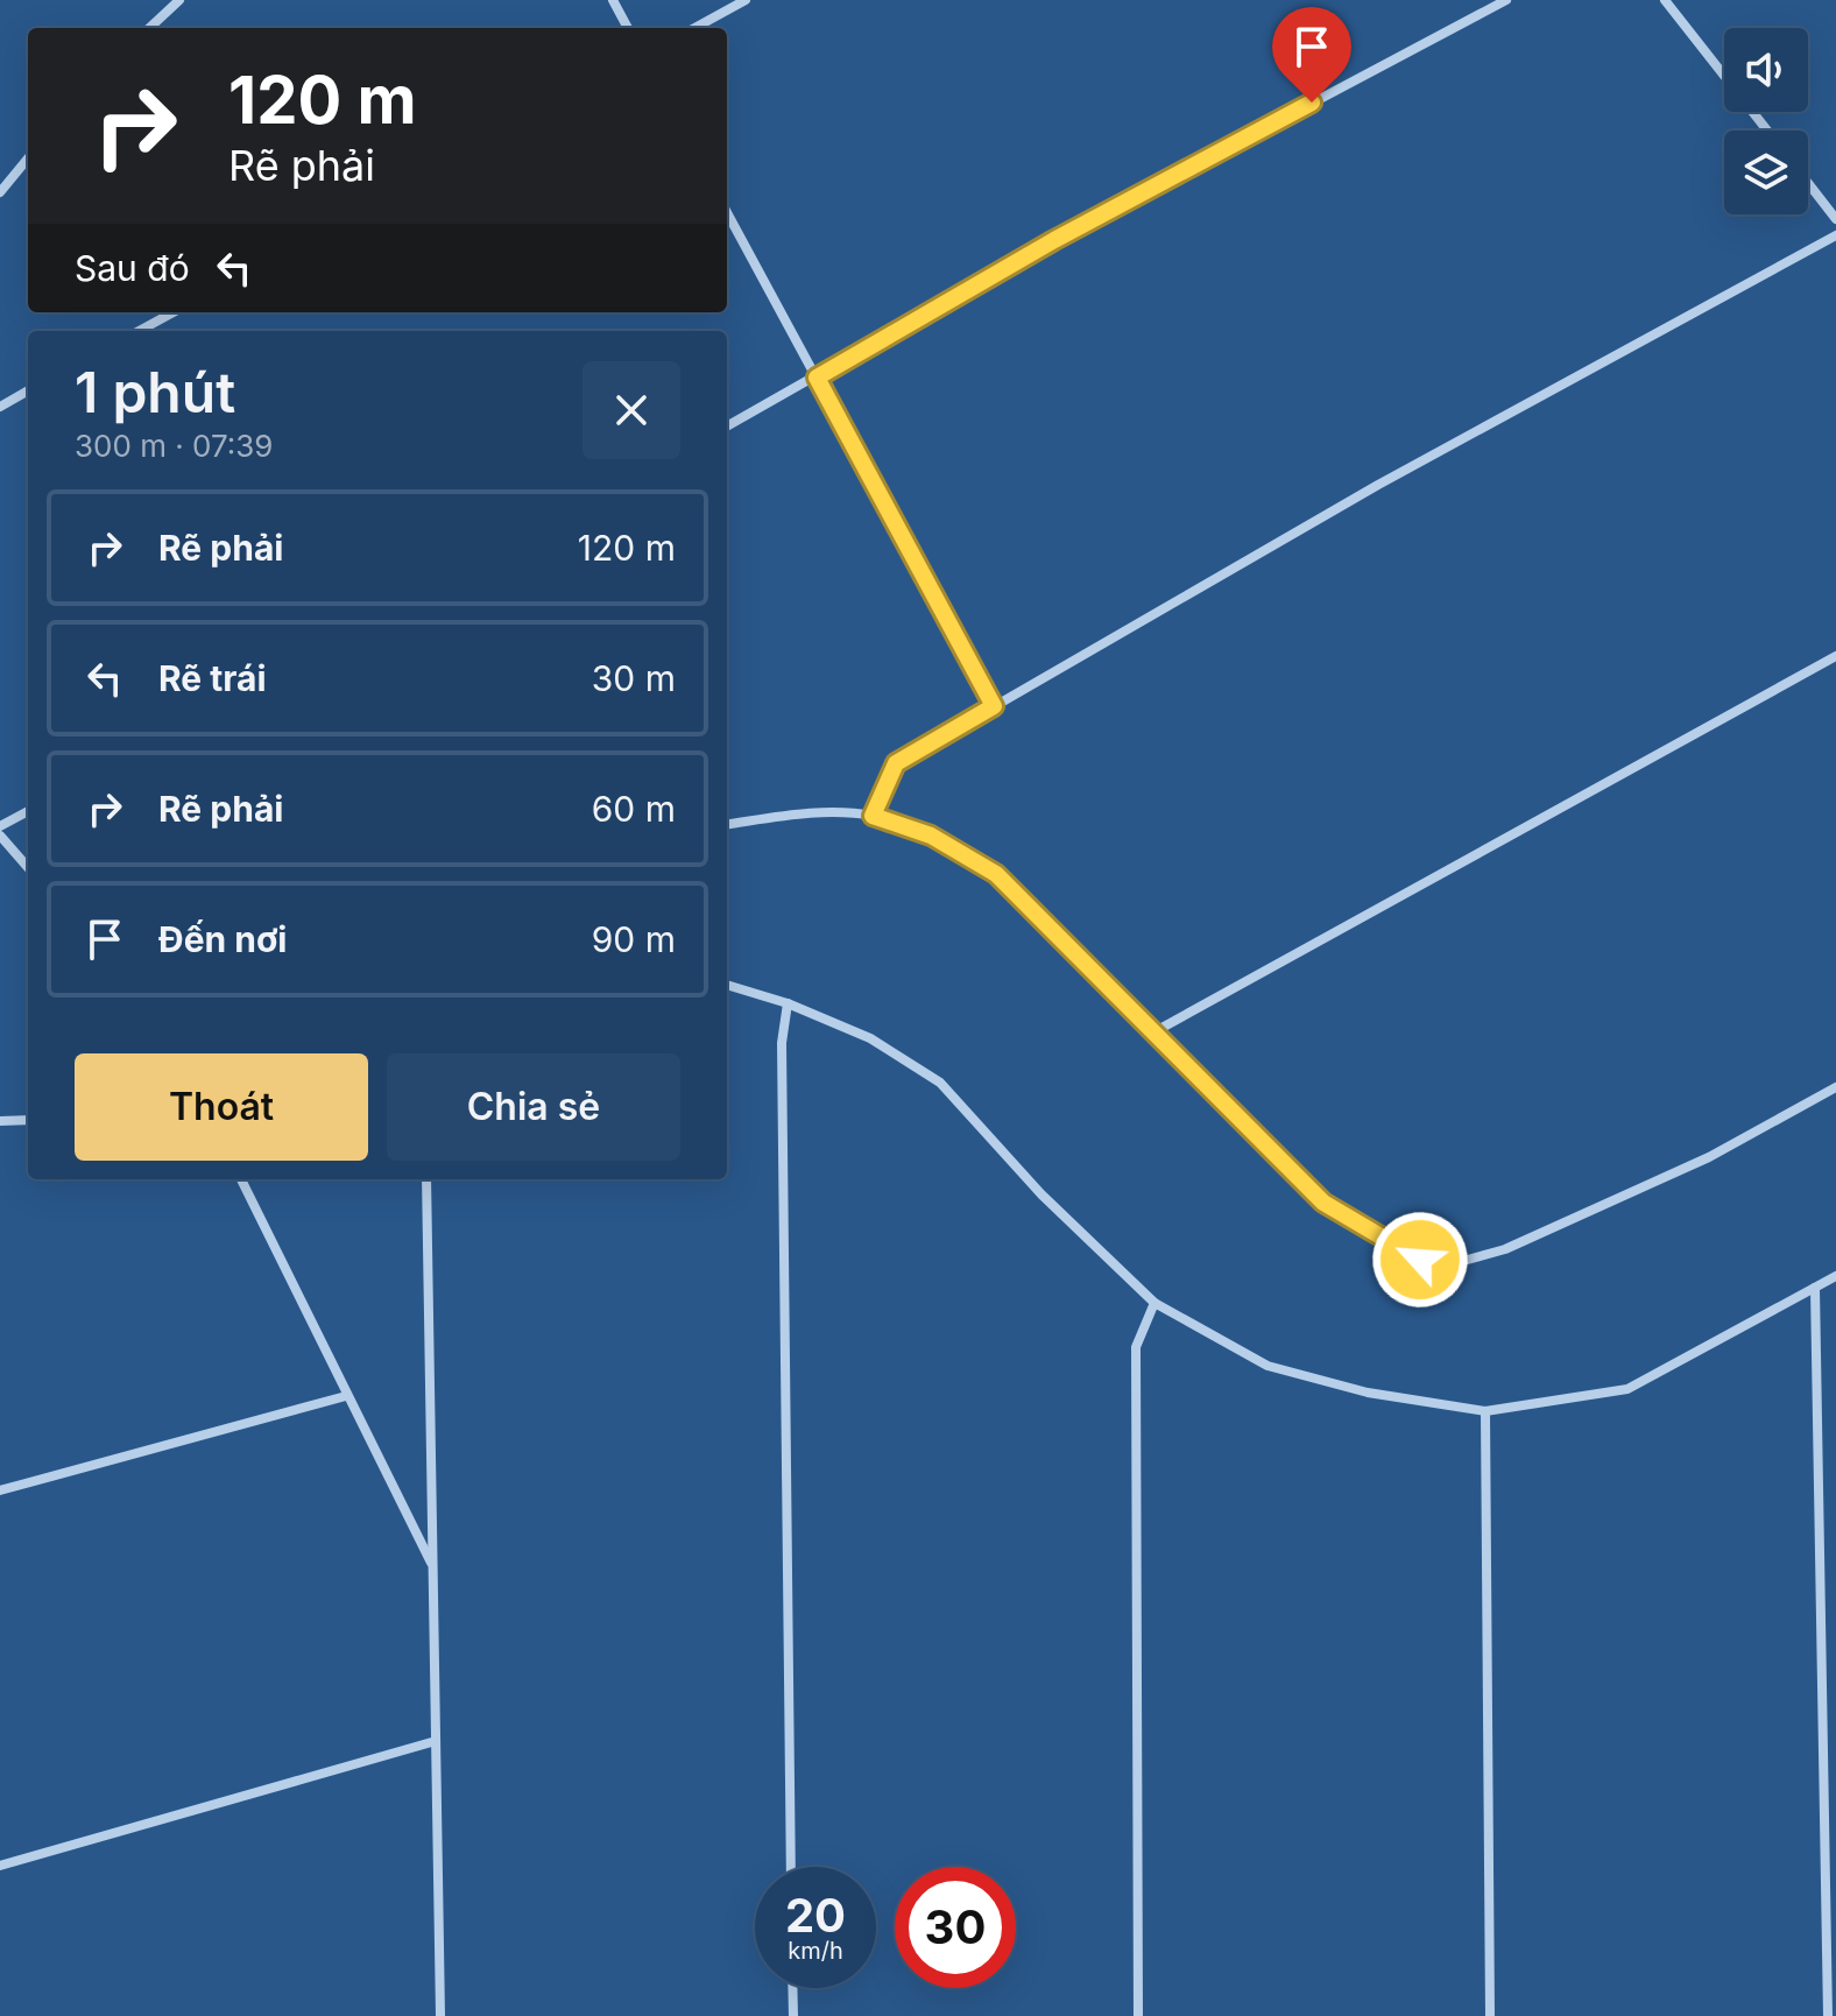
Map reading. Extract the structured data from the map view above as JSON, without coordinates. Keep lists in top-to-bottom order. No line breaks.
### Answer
{"page":{"turn":["120 m","Rẽ phải"],"then":"Sau đó","heading":["1 phút","300 m · 07:39"],"list":[{"name":"Rẽ phải","value":"120 m"},{"name":"Rẽ trái","value":"30 m"},{"name":"Rẽ phải","value":"60 m"},{"name":"Đến nơi","value":"90 m"}],"buttons":["Thoát","Chia sẻ"],"speed":"20 km/h","limit":"30"}}
